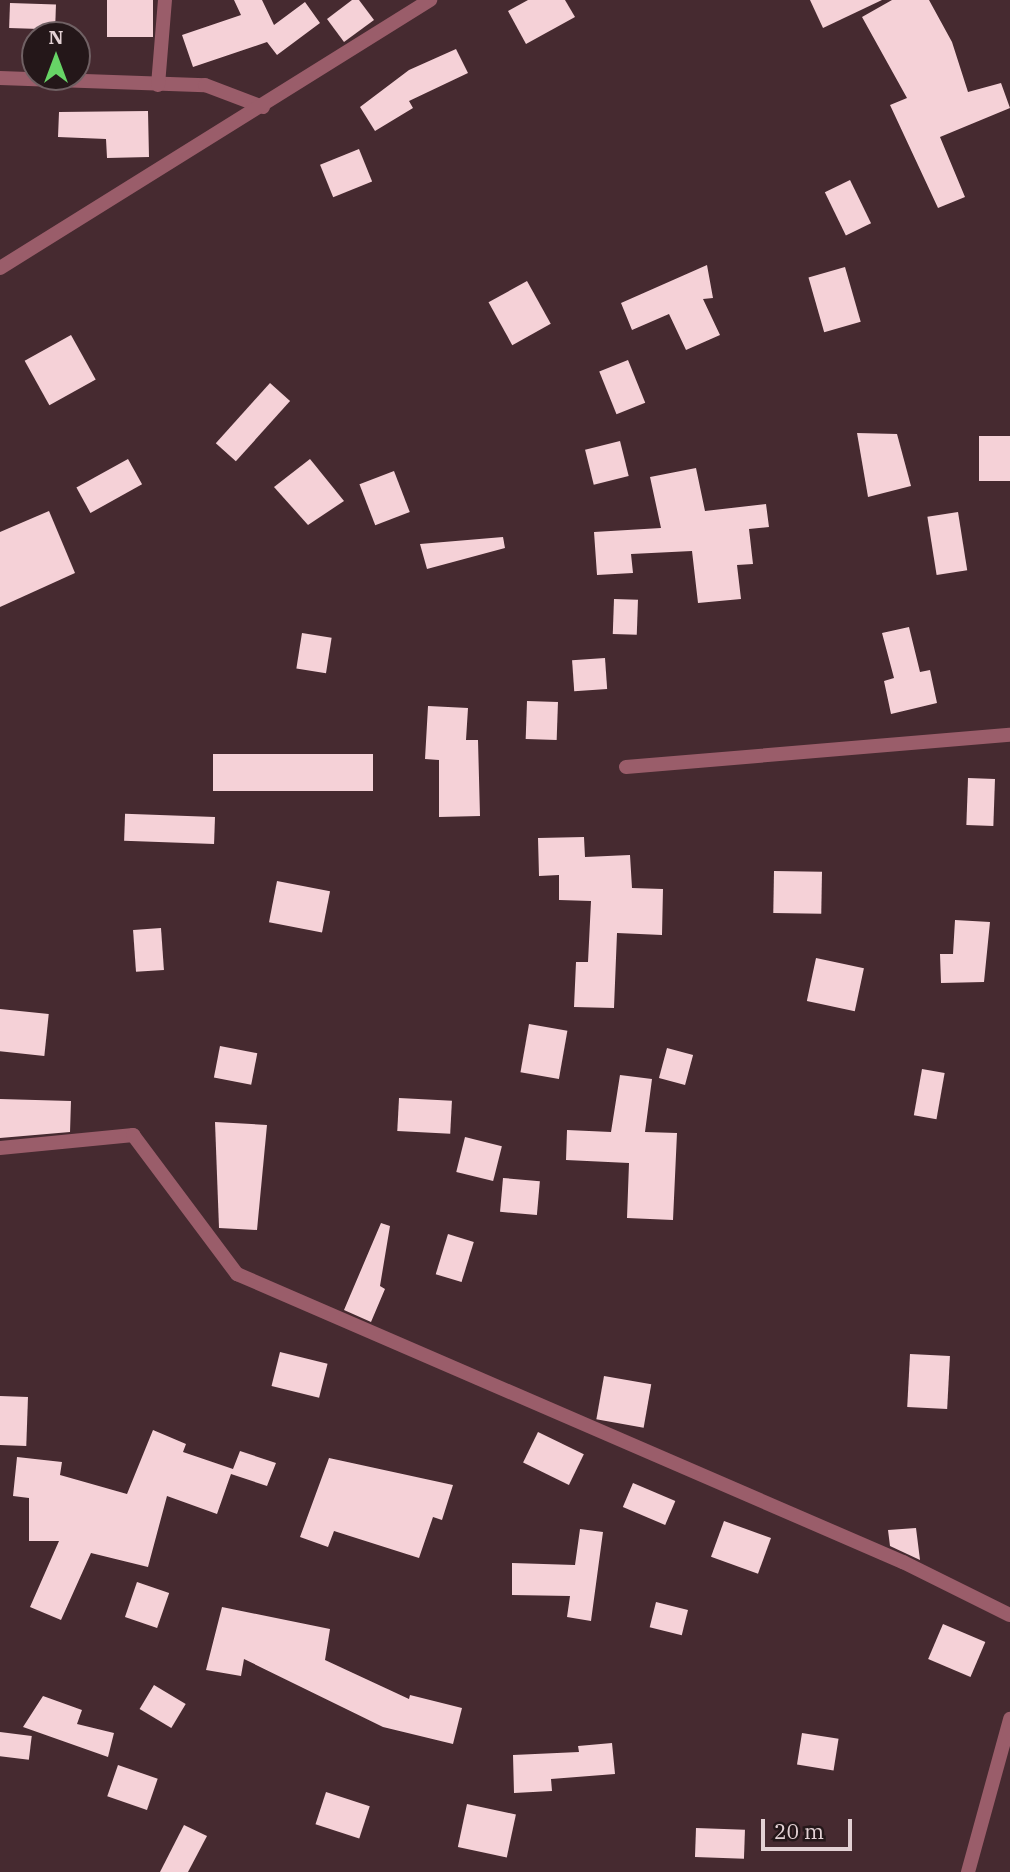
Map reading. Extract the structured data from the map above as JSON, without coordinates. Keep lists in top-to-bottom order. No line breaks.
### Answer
{"scale_bar":"20 m","north":"top"}
